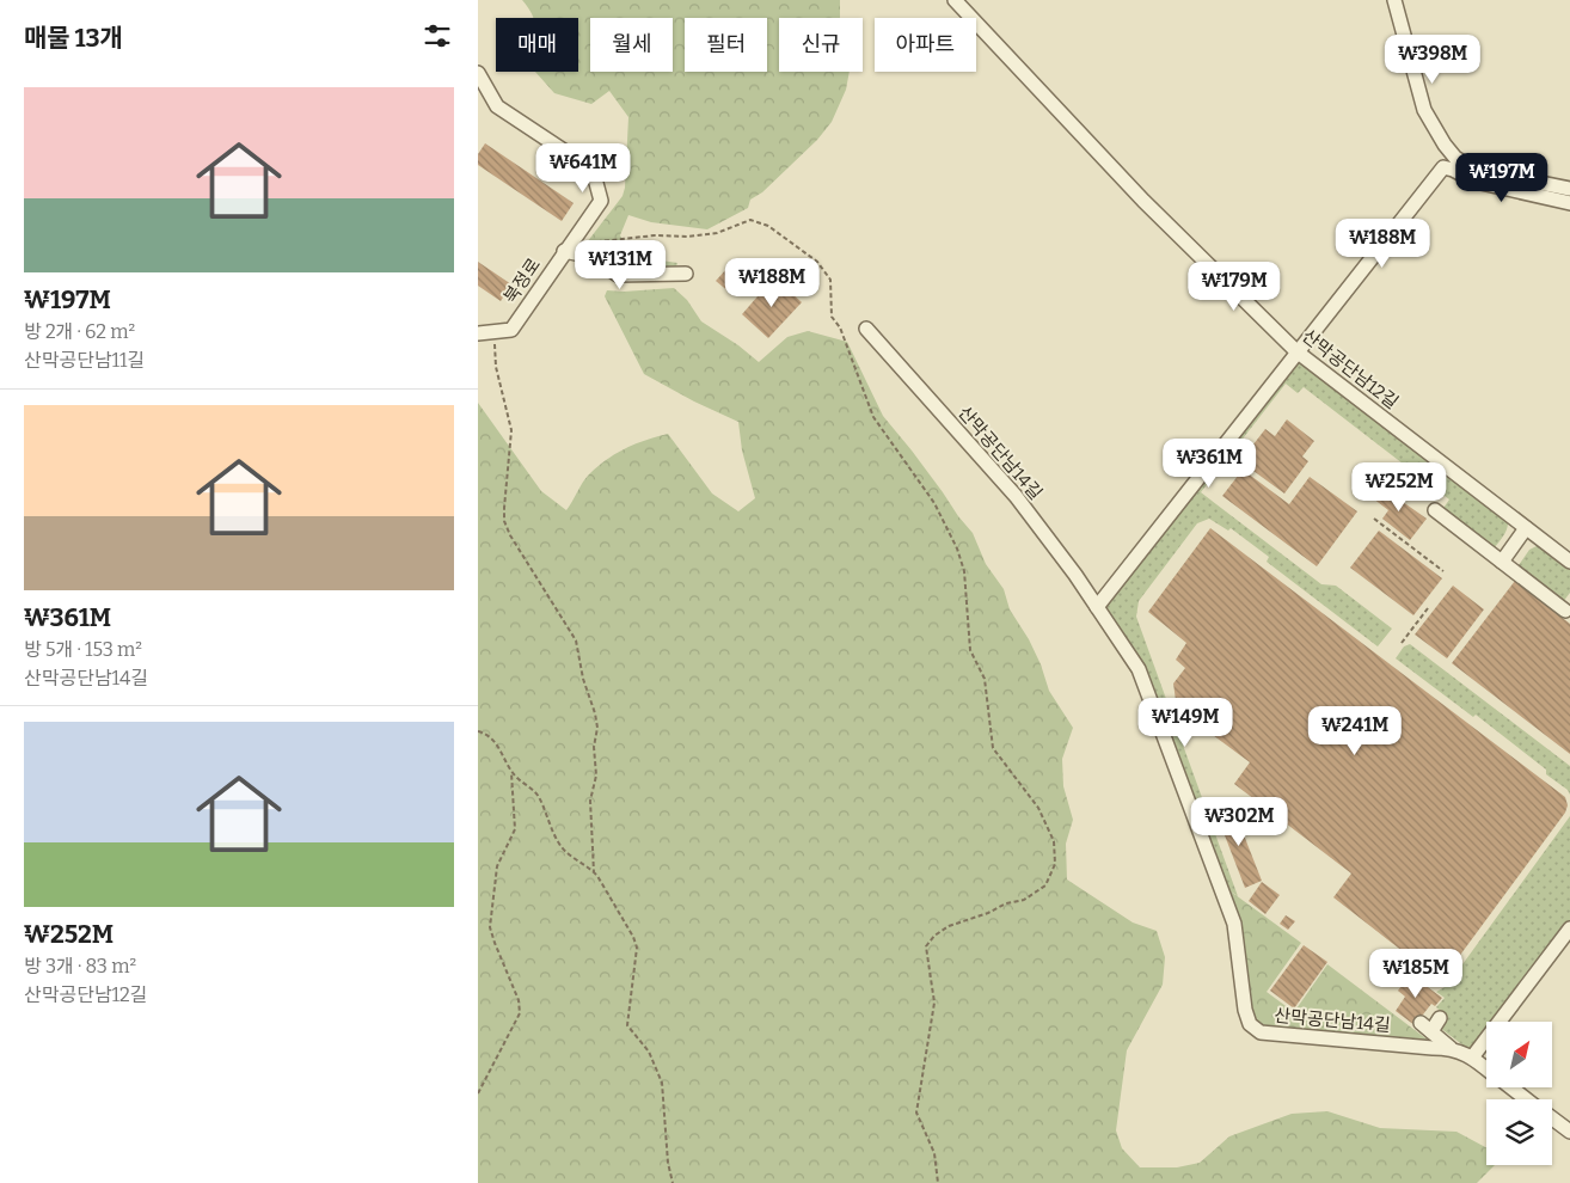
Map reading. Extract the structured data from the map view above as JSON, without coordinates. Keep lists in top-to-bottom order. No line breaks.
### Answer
{"streets":{"street":["북정로","산막공단남12길","산막공단남14길"]},"north":"top right","page":{"heading":"매물 13개","chip":["매매","월세","필터","신규","아파트"],"price":["₩398M","₩641M","₩197M","₩188M","₩131M","₩188M","₩179M","₩361M","₩252M","₩149M","₩241M","₩302M","₩185M"],"list":[{"name":"₩197M","note":"방 2개 · 62 m² · 산막공단남11길"},{"name":"₩361M","note":"방 5개 · 153 m² · 산막공단남14길"},{"name":"₩252M","note":"방 3개 · 83 m² · 산막공단남12길"}]}}
